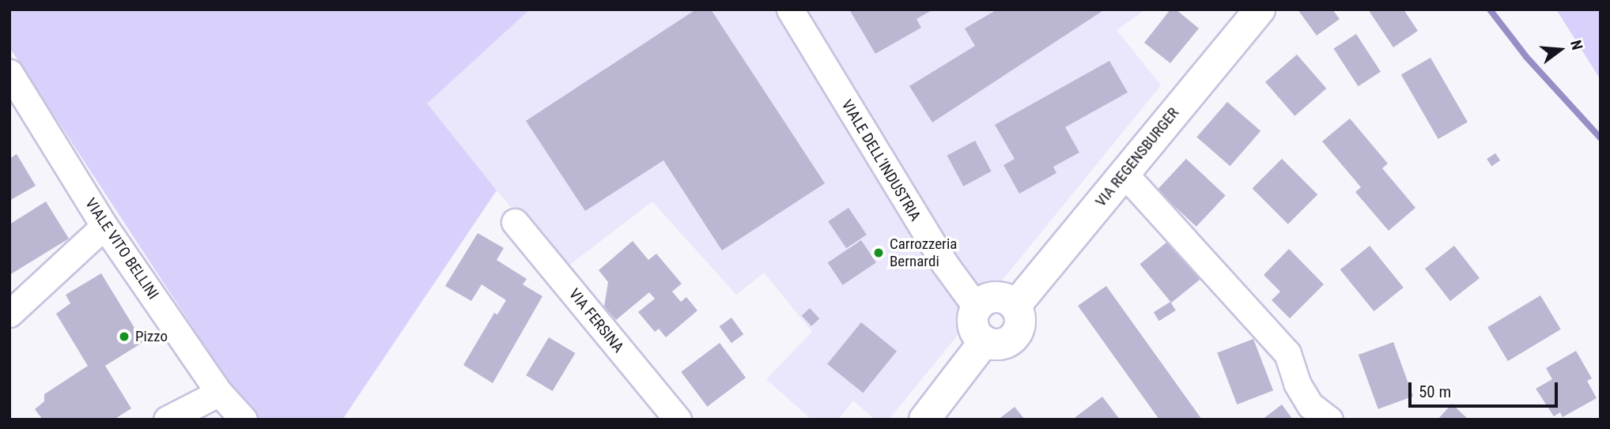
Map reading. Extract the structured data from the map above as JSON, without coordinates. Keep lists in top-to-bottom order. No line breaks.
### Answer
{"streets":{"main road":["VIA REGENSBURGER"],"street":["VIALE DELL'INDUSTRIA","VIALE VITO BELLINI","VIA FERSINA"]},"crossings":[["VIA REGENSBURGER","VIALE DELL'INDUSTRIA"]],"places":["Carrozzeria Bernardi","Pizzo"],"scale_bar":"50 m","north":"right"}
